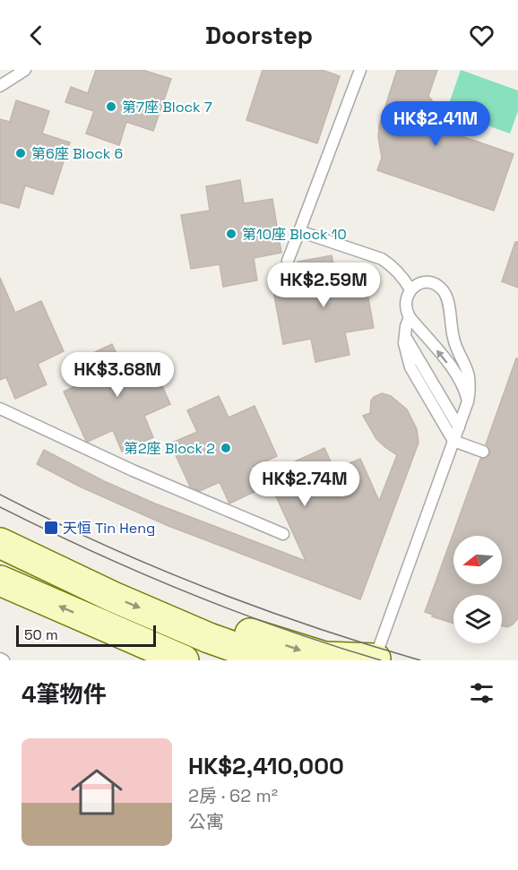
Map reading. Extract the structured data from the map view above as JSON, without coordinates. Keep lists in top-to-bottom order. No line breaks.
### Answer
{"places":{"other":["第7座 Block 7","第6座 Block 6","第10座 Block 10","第2座 Block 2"],"transit":["天恒 Tin Heng"]},"scale_bar":"50 m","north":"left","page":{"header":"Doorstep","price":["HK$2.41M","HK$2.59M","HK$3.68M","HK$2.74M"],"scale":"50 m","heading":"4筆物件","list":[{"name":"HK$2,410,000","note":"2房 · 62 m² · 公寓"}]}}
